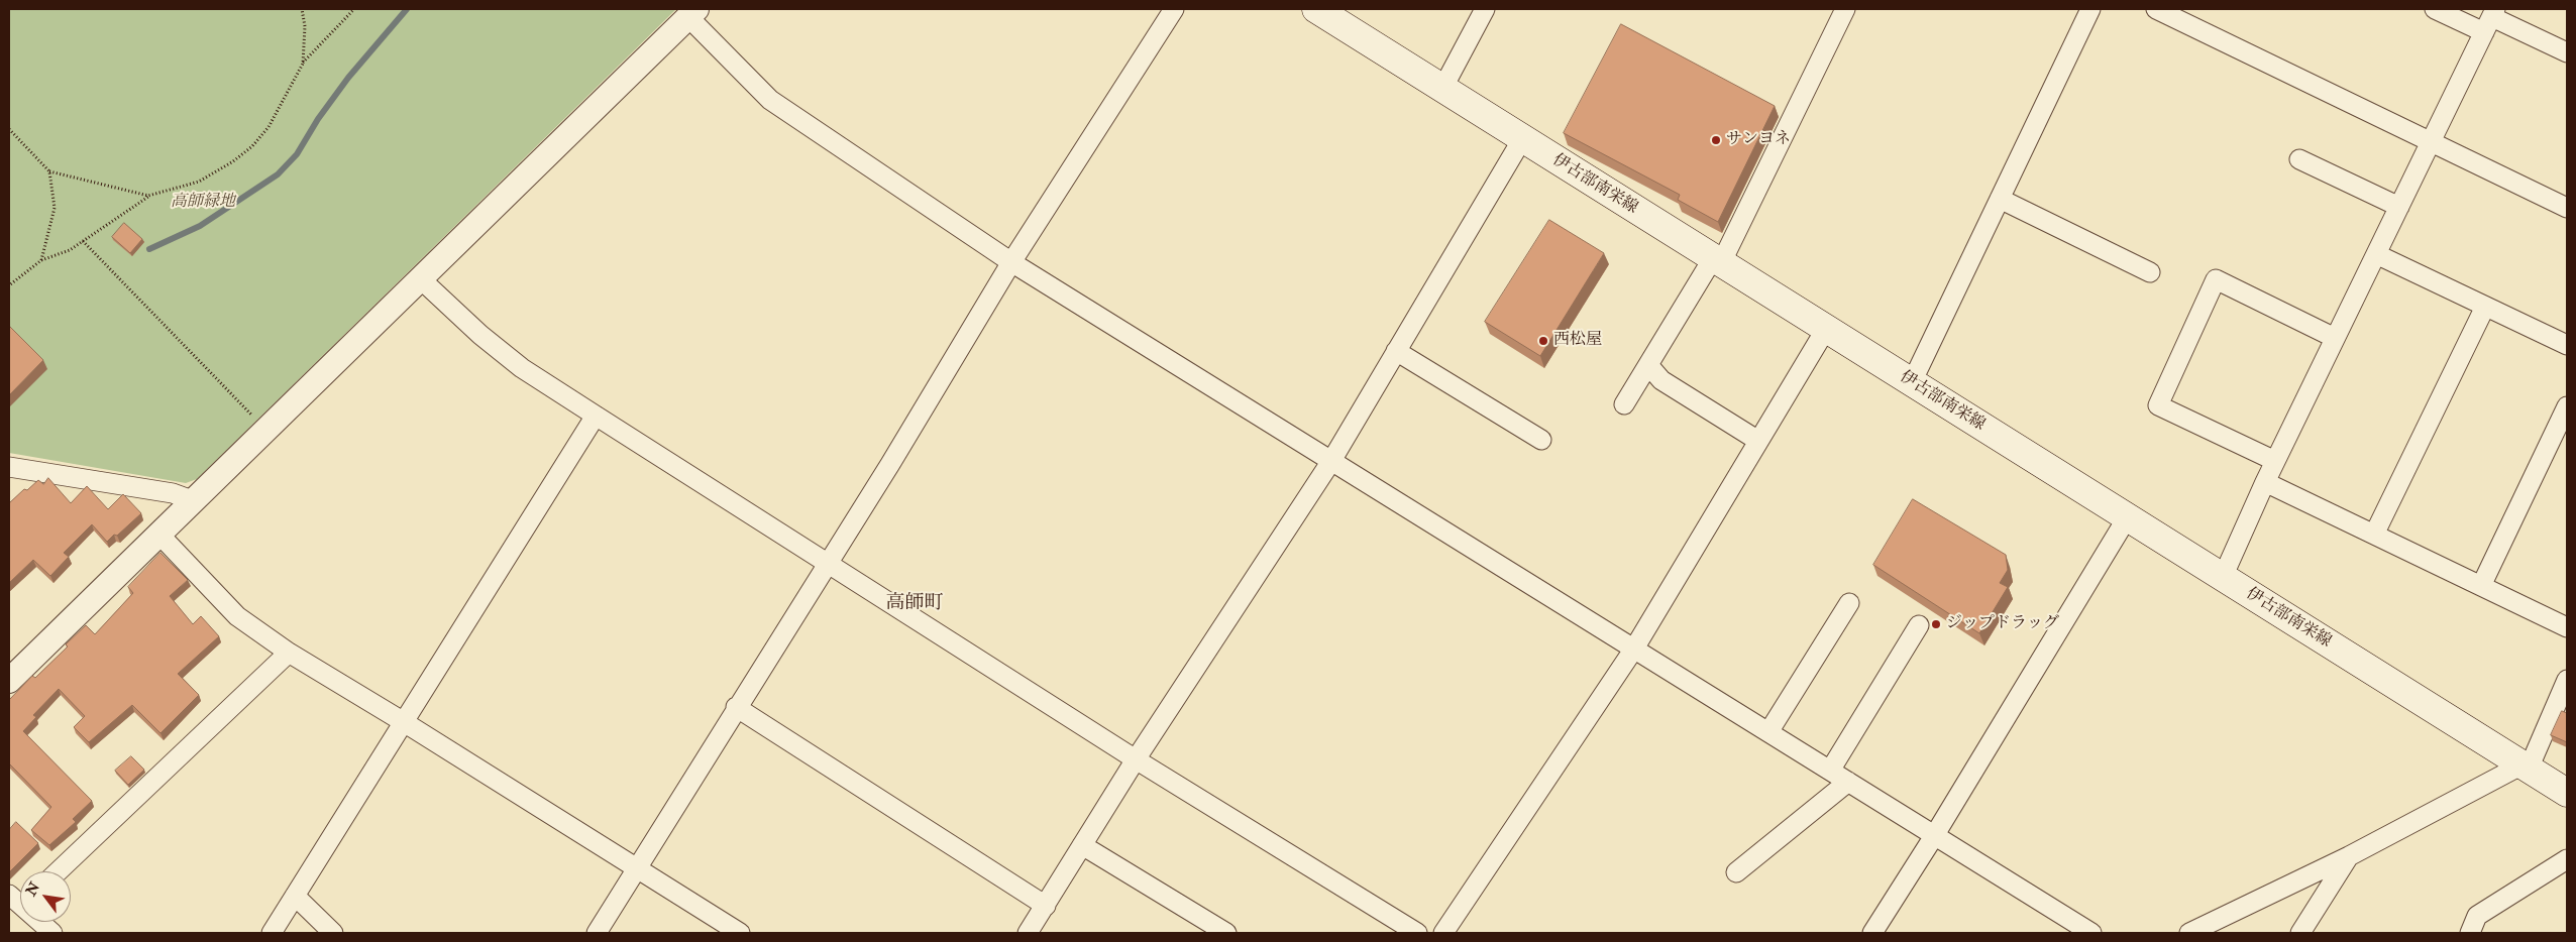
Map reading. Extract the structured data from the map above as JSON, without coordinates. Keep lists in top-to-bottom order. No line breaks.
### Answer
{"streets":{"main road":["伊古部南栄線"]},"districts":["高師町"],"parks":["高師緑地"],"places":["サンヨネ","西松屋","ジップドラッグ"],"north":"top left"}
